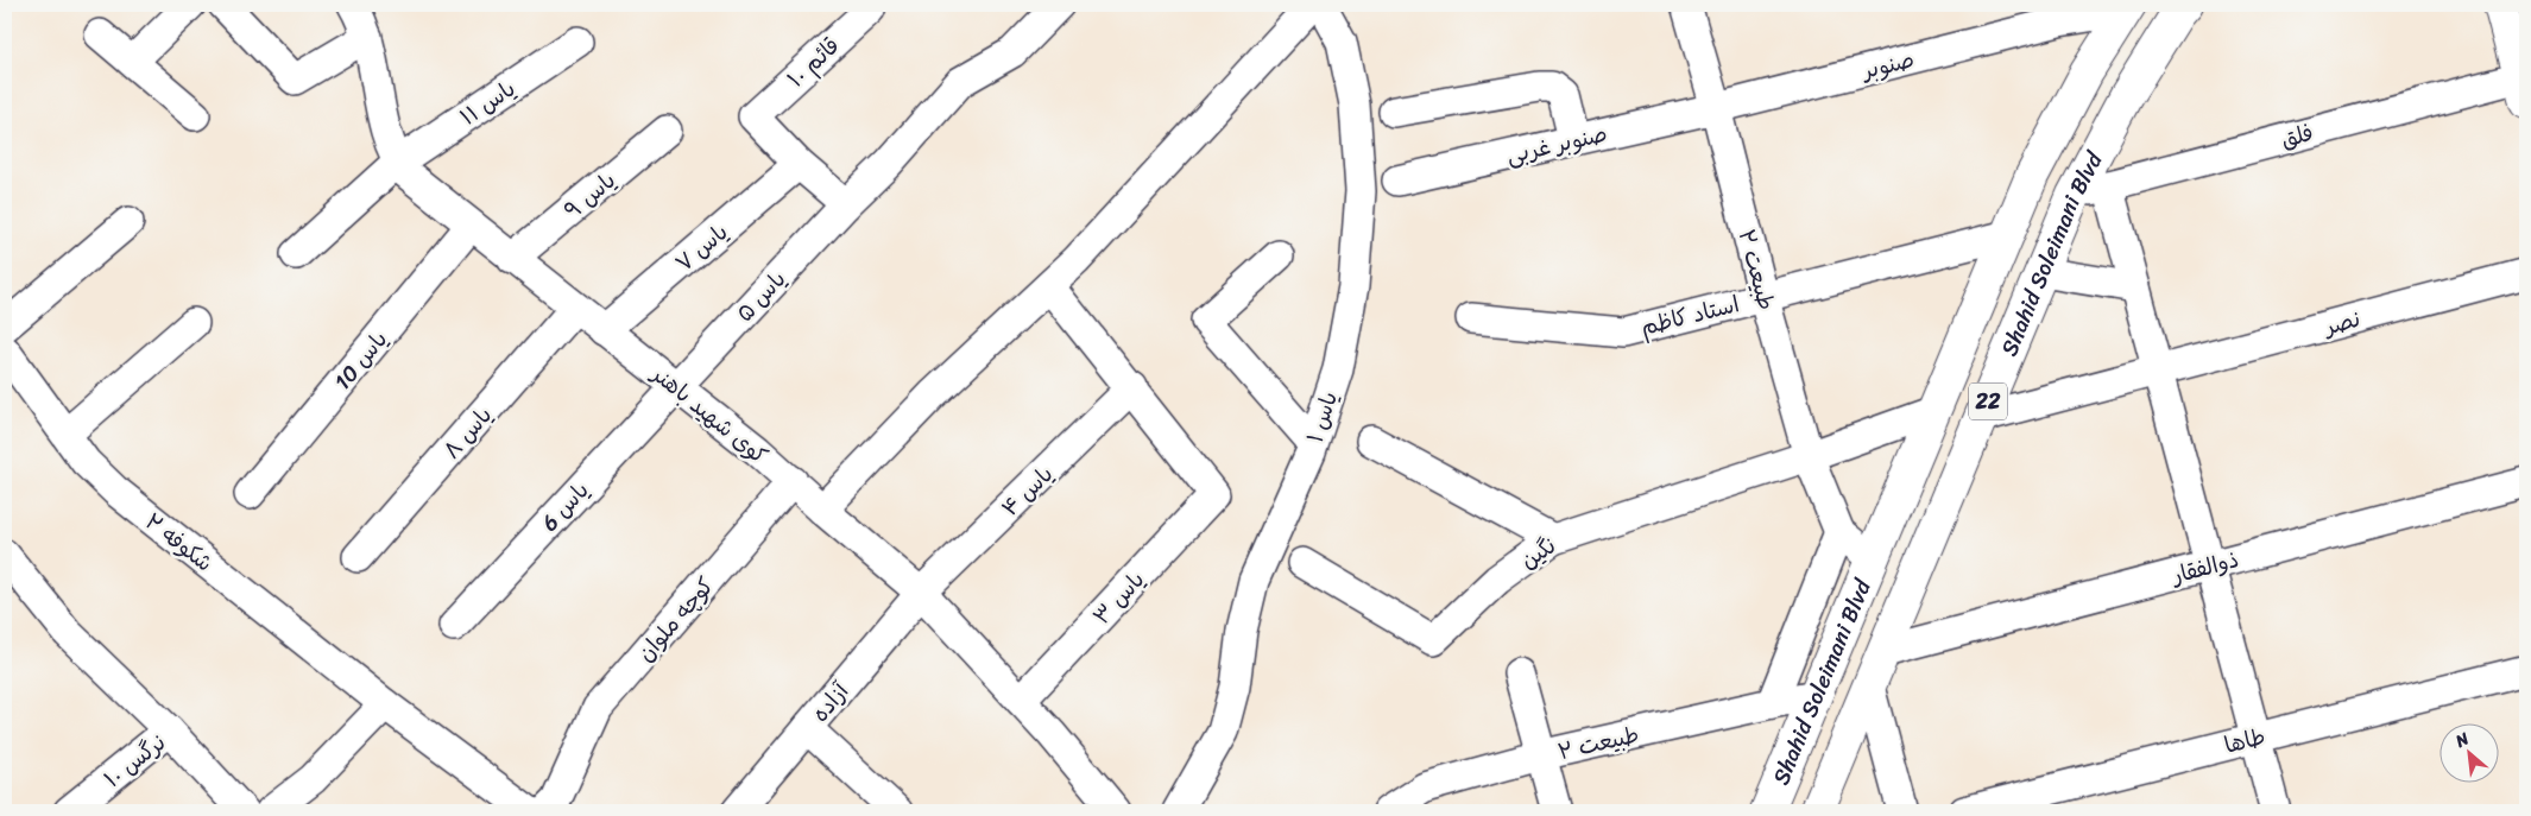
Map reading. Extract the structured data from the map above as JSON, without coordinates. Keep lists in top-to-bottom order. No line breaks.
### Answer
{"streets":{"main road":["Shahid Soleimani Blvd","22"],"street":["قائم ۱۰","صنوبر","یاس ۱۱","فلق","صنوبر غربی","یاس ۹","یاس ۷","طبیعت ۲","یاس ۵","استاد کاظم","نصر","یاس 10","کوی شهید باهنر","یاس ۱","یاس ۸","یاس ۴","یاس 6","شکوفه ۲","نگین","ذوالفقار","یاس ۳","کوچه ملوان","آزاده","طاها","طبیعت ٣","نرگس ۱۰"]},"crossings":[["قائم ۱۰","یاس ۷"],["صنوبر","صنوبر غربی"],["صنوبر","Shahid Soleimani Blvd"],["صنوبر","طبیعت ۲"],["یاس ۱۱","کوی شهید باهنر"],["فلق","Shahid Soleimani Blvd"],["صنوبر غربی","طبیعت ۲"],["یاس ۹","کوی شهید باهنر"],["یاس ۷","کوی شهید باهنر"],["Shahid Soleimani Blvd","استاد کاظم"],["Shahid Soleimani Blvd","نصر"],["Shahid Soleimani Blvd","نگین"],["Shahid Soleimani Blvd","ذوالفقار"],["Shahid Soleimani Blvd","طبیعت ٣"],["طبیعت ۲","استاد کاظم"],["طبیعت ۲","نگین"],["یاس ۵","کوی شهید باهنر"],["یاس ۵","یاس 6"],["یاس 10","کوی شهید باهنر"],["کوی شهید باهنر","یاس ۸"],["کوی شهید باهنر","یاس ۴"],["کوی شهید باهنر","یاس 6"],["کوی شهید باهنر","یاس ۳"],["کوی شهید باهنر","کوچه ملوان"],["کوی شهید باهنر","آزاده"],["یاس ۴","یاس ۳"],["یاس ۴","آزاده"]],"north":"top left"}
